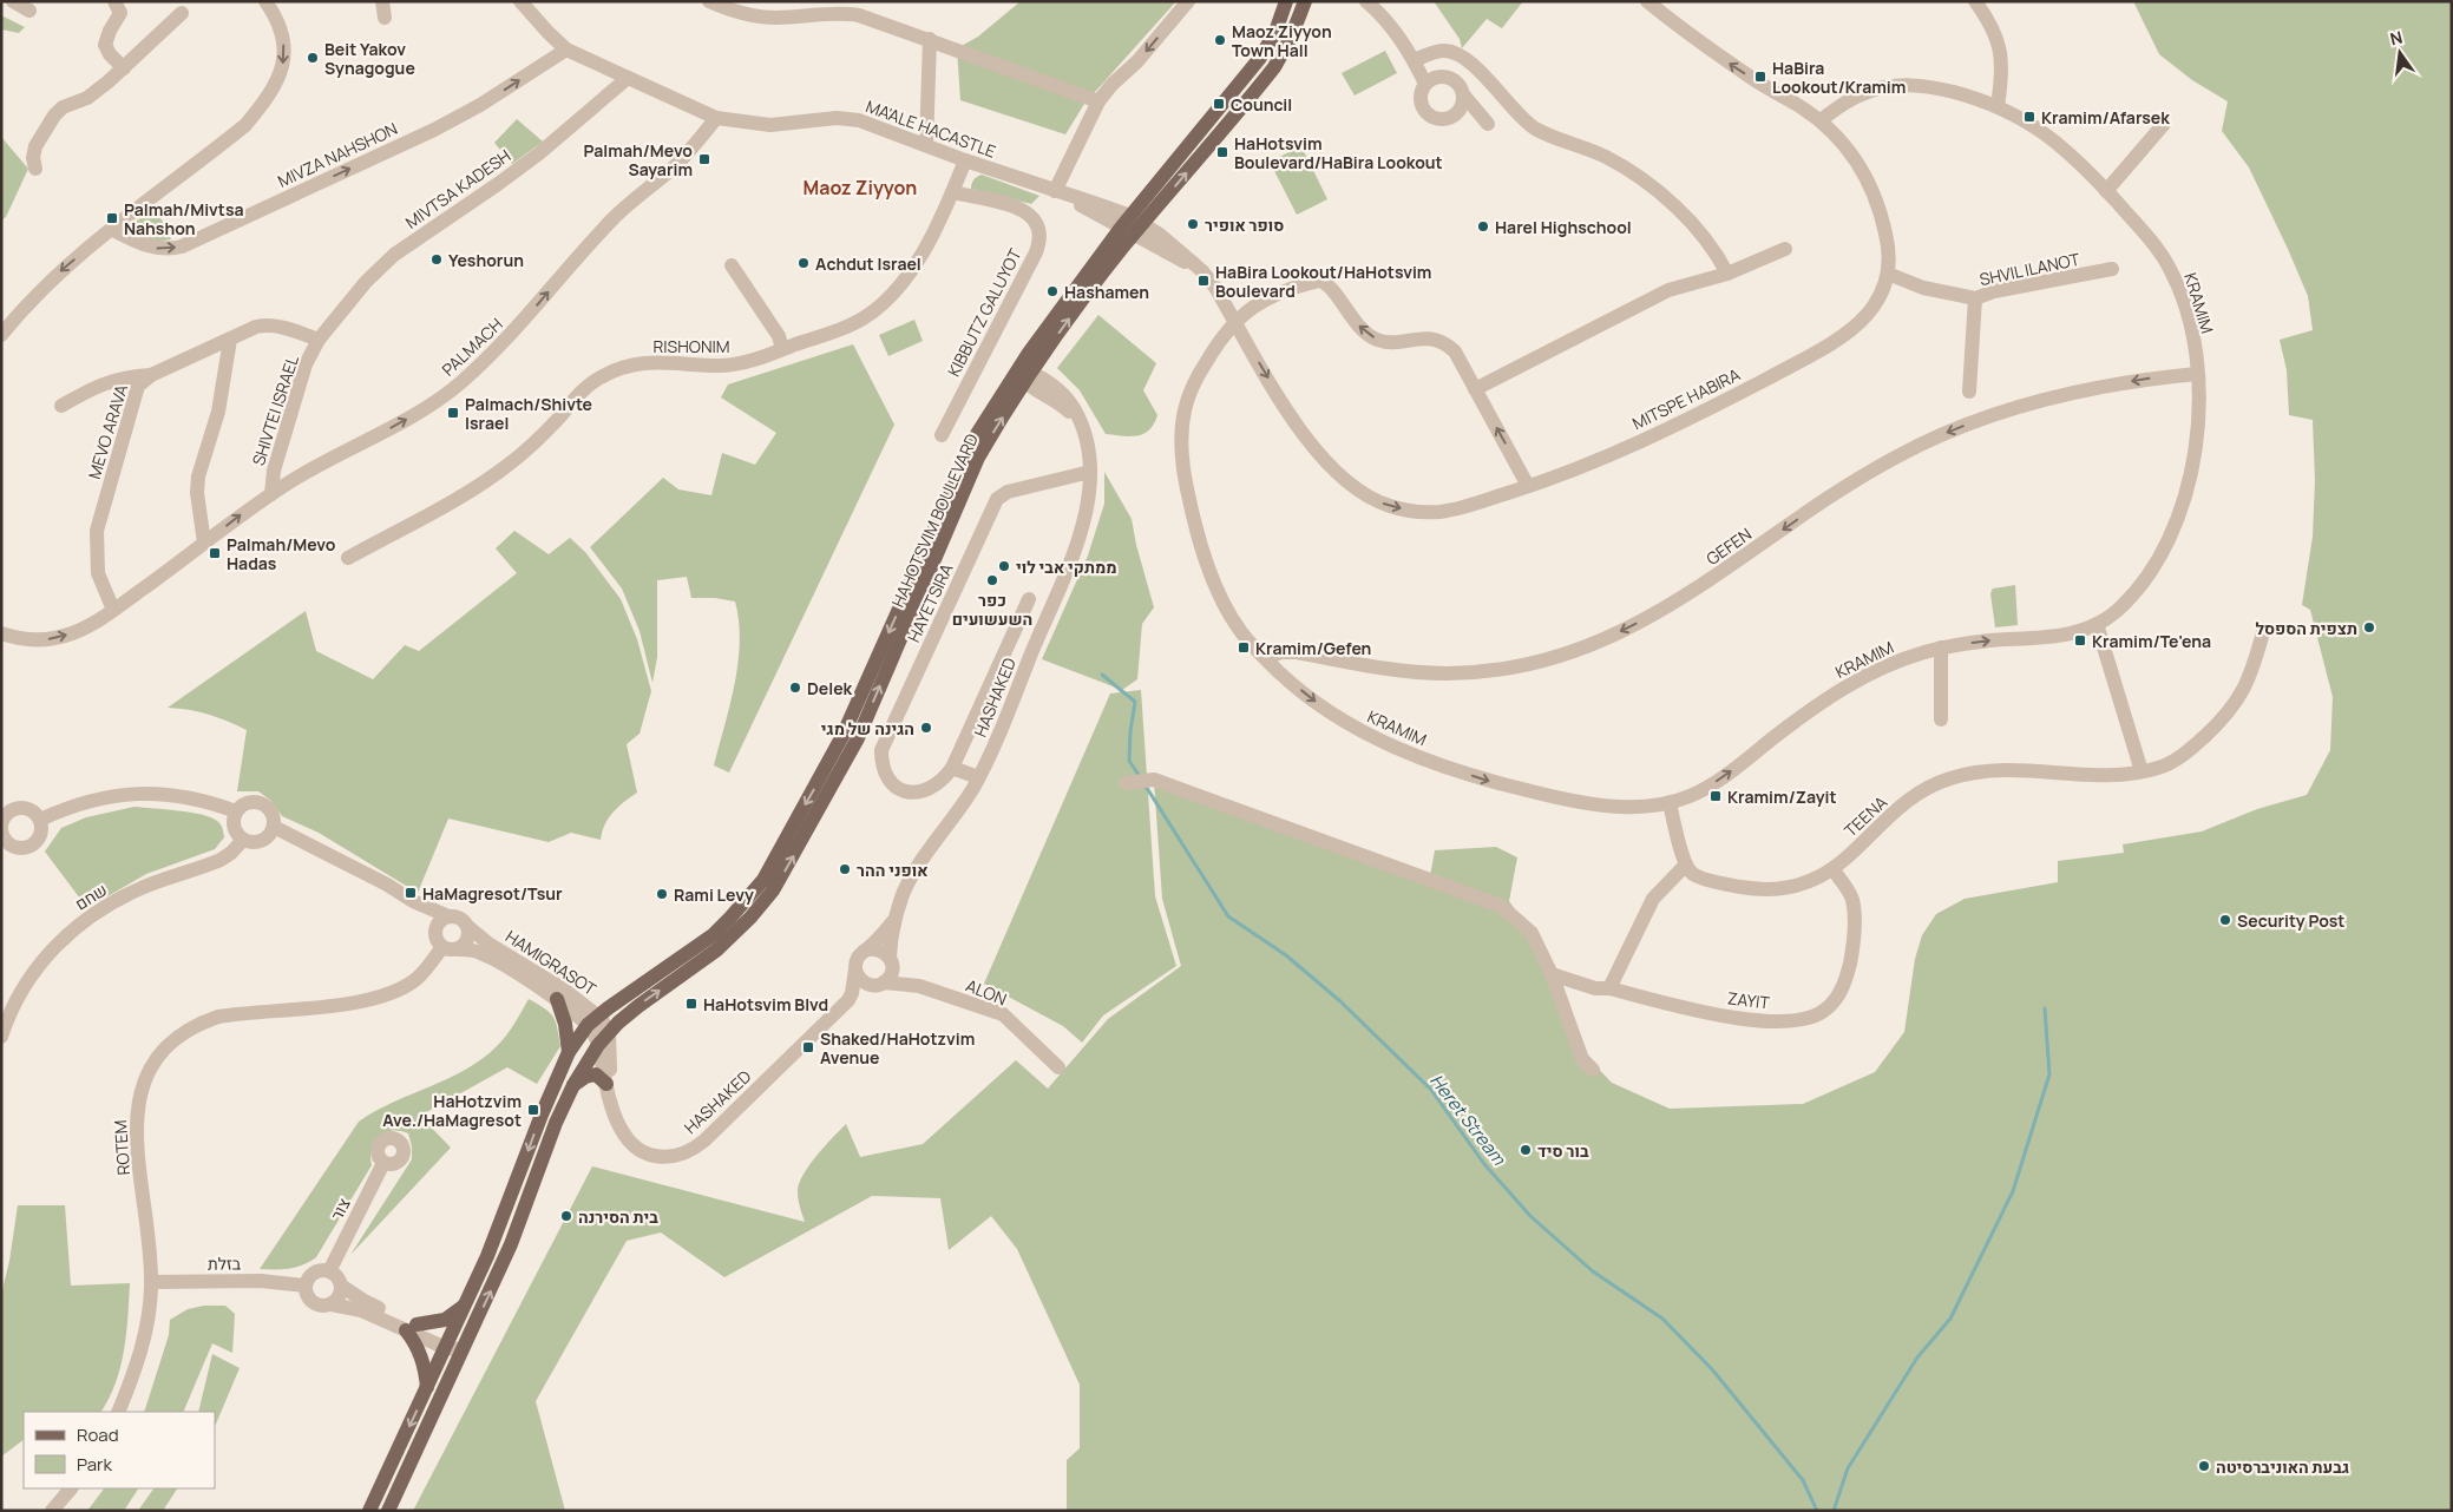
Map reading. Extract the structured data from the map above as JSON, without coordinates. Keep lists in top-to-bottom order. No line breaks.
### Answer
{"streets":{"main road":["HAHOTSVIM BOULEVARD"],"street":["MA'ALE HACASTLE","MIVZA NAHSHON","MIVTSA KADESH","SHVIL ILANOT","KRAMIM","KIBBUTZ GALUYOT","RISHONIM","PALMACH","MITSPE HABIRA","SHIVTEI ISRAEL","MEVO ARAVA","GEFEN","HAYETSIRA","HASHAKED","TEENA","שחם","HAMIGRASOT","ALON","ZAYIT","ROTEM","צור","בזלת"]},"crossings":[["MA'ALE HACASTLE","RISHONIM"],["MA'ALE HACASTLE","PALMACH"],["MA'ALE HACASTLE","MITSPE HABIRA"],["MA'ALE HACASTLE","HAHOTSVIM BOULEVARD"],["MIVTSA KADESH","SHIVTEI ISRAEL"],["MIVTSA KADESH","MEVO ARAVA"],["SHVIL ILANOT","MITSPE HABIRA"],["KRAMIM","MITSPE HABIRA"],["KRAMIM","GEFEN"],["KIBBUTZ GALUYOT","RISHONIM"],["PALMACH","SHIVTEI ISRAEL"],["PALMACH","MEVO ARAVA"],["MITSPE HABIRA","HAHOTSVIM BOULEVARD"],["SHIVTEI ISRAEL","MEVO ARAVA"],["HAHOTSVIM BOULEVARD","HASHAKED"],["HAHOTSVIM BOULEVARD","HAMIGRASOT"],["HAYETSIRA","HASHAKED"],["HASHAKED","HAMIGRASOT"],["HASHAKED","ALON"],["TEENA","ZAYIT"],["HAMIGRASOT","ROTEM"],["ROTEM","בזלת"],["צור","בזלת"]],"one_way":["MIVZA NAHSHON","KRAMIM","PALMACH","GEFEN"],"districts":["Maoz Ziyyon"],"water":["Heret Stream"],"places":{"other":["Maoz Ziyyon Town Hall","Beit Yakov Synagogue","סופר אופיר","Harel Highschool","Yeshorun","Achdut Israel","Hashamen","ממתקי אבי לוי","כפר השעשועים","תצפית הספסל","Delek","הגינה של מגי","אופני ההר","Rami Levy","Security Post","בור סיד","בית הסירנה","גבעת האוניברסיטה"],"transit":["HaBira Lookout/Kramim","Council","Kramim/Afarsek","HaHotsvim Boulevard/HaBira Lookout","Palmah/Mevo Sayarim","Palmah/Mivtsa Nahshon","HaBira Lookout/HaHotsvim Boulevard","Palmach/Shivte Israel","Palmah/Mevo Hadas","Kramim/Te'ena","Kramim/Gefen","Kramim/Zayit","HaMagresot/Tsur","HaHotsvim Blvd","Shaked/HaHotzvim Avenue","HaHotzvim Ave./HaMagresot"]},"legend":["Road","Park"],"north":"top"}
